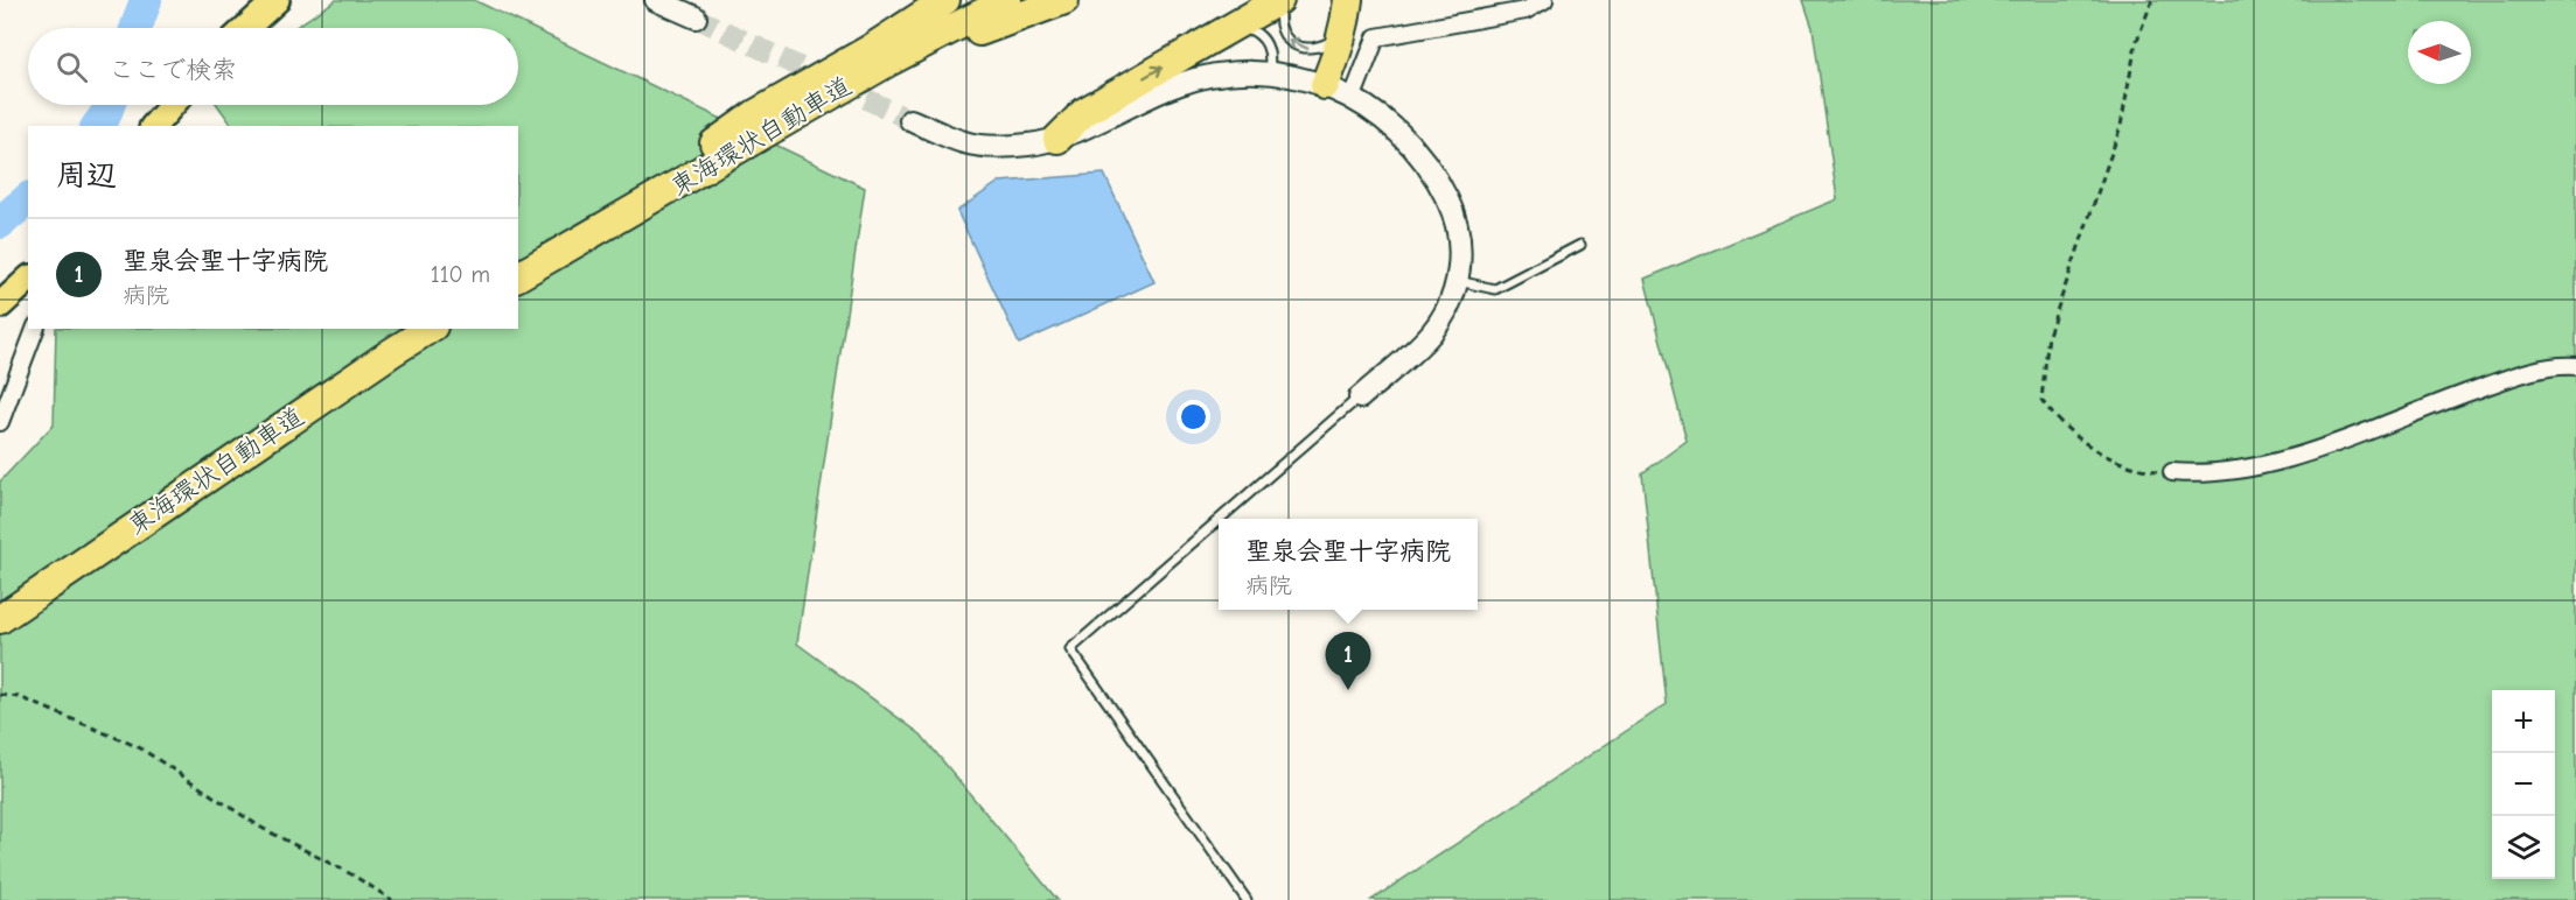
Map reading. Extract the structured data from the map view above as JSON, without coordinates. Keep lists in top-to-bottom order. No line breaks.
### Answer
{"streets":{"highway":["東海環状自動車道"]},"north":"left","page":{"search":"ここで検索","heading":"周辺","list":[{"mark":"1","name":"聖泉会聖十字病院","note":"病院","value":"110 m"}],"popup":["聖泉会聖十字病院","病院"],"pins":"1","map_buttons":["+","−"]}}
